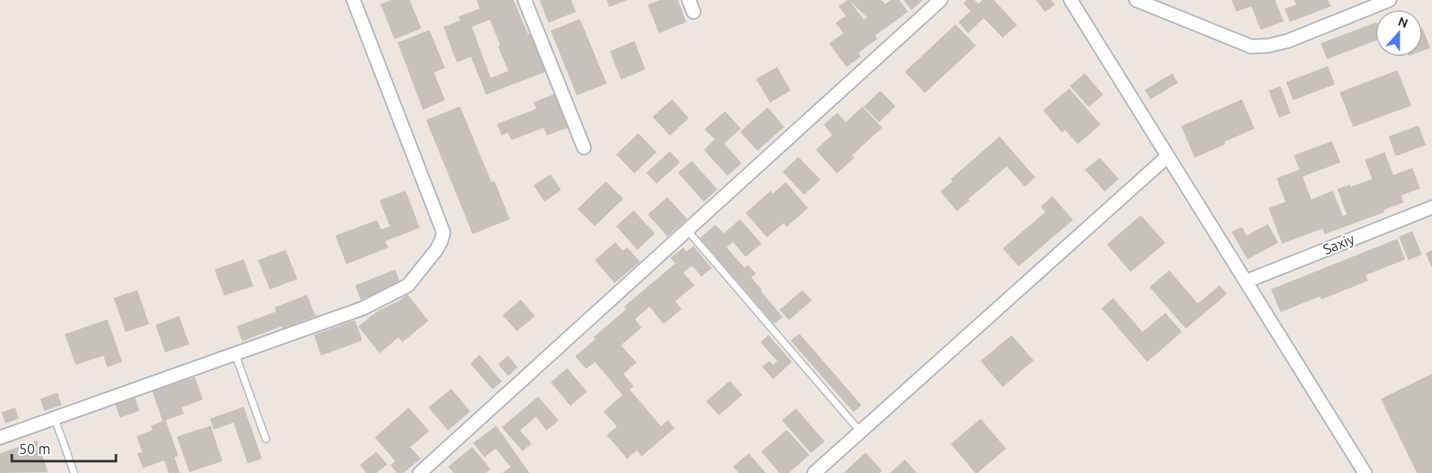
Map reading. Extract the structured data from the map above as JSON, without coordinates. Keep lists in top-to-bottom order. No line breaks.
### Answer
{"streets":{"street":["Saxiy"]},"scale_bar":"50 m","north":"top"}
